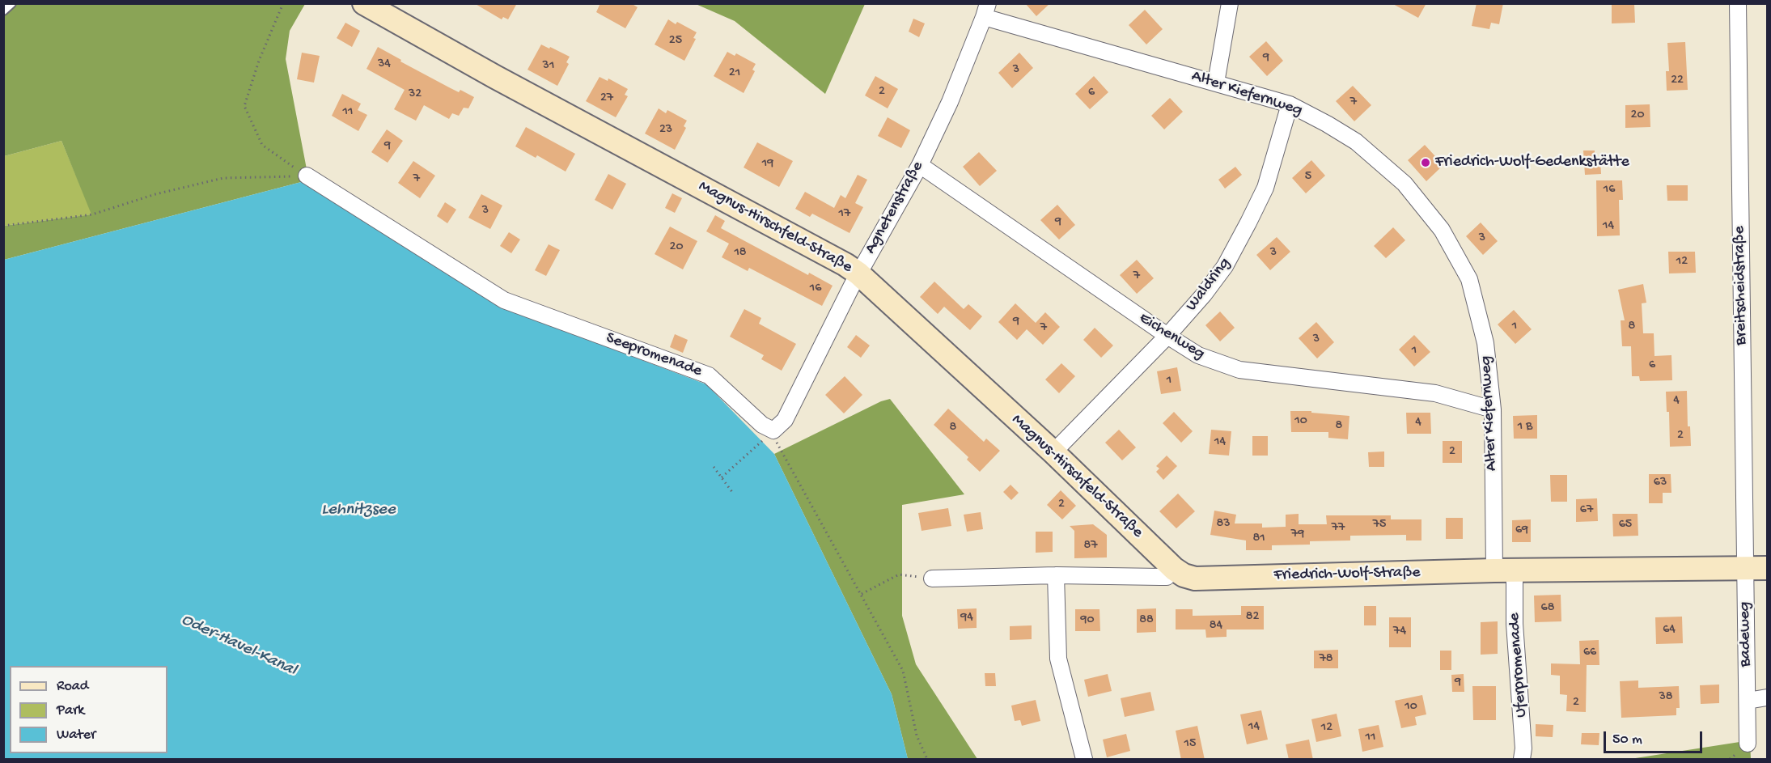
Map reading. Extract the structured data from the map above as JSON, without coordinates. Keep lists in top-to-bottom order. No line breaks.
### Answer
{"streets":{"street":["Alter Kiefernweg","Agnetenstraße","Magnus-Hirschfeld-Straße","Waldring","Breitscheidstraße","Eichenweg","Seepromenade","Friedrich-Wolf-Straße","Badeweg","Uferpromenade"]},"crossings":[["Alter Kiefernweg","Agnetenstraße"],["Alter Kiefernweg","Waldring"],["Alter Kiefernweg","Eichenweg"],["Alter Kiefernweg","Friedrich-Wolf-Straße"],["Alter Kiefernweg","Uferpromenade"],["Agnetenstraße","Magnus-Hirschfeld-Straße"],["Agnetenstraße","Eichenweg"],["Agnetenstraße","Seepromenade"],["Magnus-Hirschfeld-Straße","Waldring"],["Magnus-Hirschfeld-Straße","Friedrich-Wolf-Straße"],["Waldring","Eichenweg"],["Breitscheidstraße","Friedrich-Wolf-Straße"],["Breitscheidstraße","Badeweg"],["Friedrich-Wolf-Straße","Badeweg"],["Friedrich-Wolf-Straße","Uferpromenade"]],"water":["Lehnitzsee","Oder-Havel-Kanal"],"places":["Friedrich-Wolf-Gedenkstätte"],"house_numbers":["25","9","34","31","3","21","22","2","6","32","27","7","11","20","23","9","19","5","7","16","3","17","9","14","3","20","18","3","12","7","16","9","1","8","7","3","1","6","1","4","10","4","8","1 B","8","2","14","2","63","2","67","83","75","65","77","69","79","81","87","68","82","94","90","88","84","64","74","66","78","9","38","2","10","14","12","11","15"],"legend":["Road","Park","Water"],"scale_bar":"50 m"}
